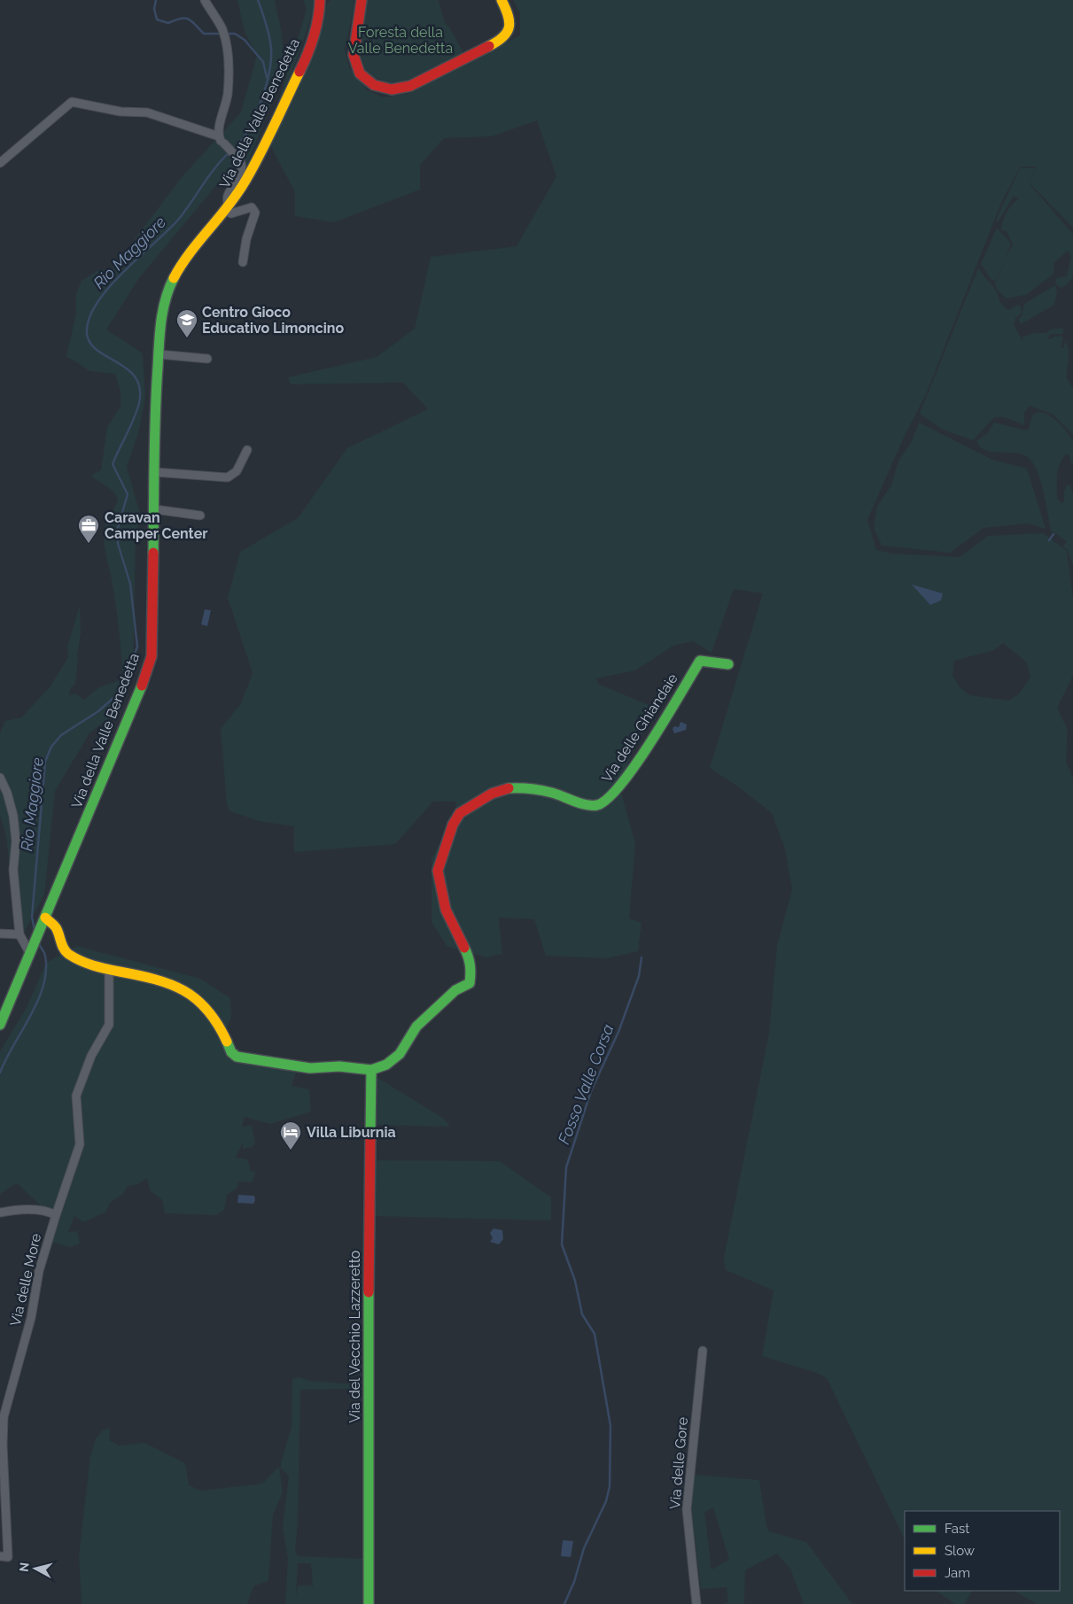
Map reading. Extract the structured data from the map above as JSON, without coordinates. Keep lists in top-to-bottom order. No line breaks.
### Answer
{"streets":{"street":["Via della Valle Benedetta","Via delle Ghiandaie","Via delle More","Via del Vecchio Lazzeretto","Via delle Gore"]},"crossings":[["Via delle Ghiandaie","Via del Vecchio Lazzeretto"]],"water":["Rio Maggiore","Fosso Valle Corsa"],"parks":["Foresta della Valle Benedetta"],"places":{"school or university":["Centro Gioco Educativo Limoncino"],"office":["Caravan Camper Center"],"hotel":["Villa Liburnia"]},"legend":["Fast","Slow","Jam"],"north":"left"}
